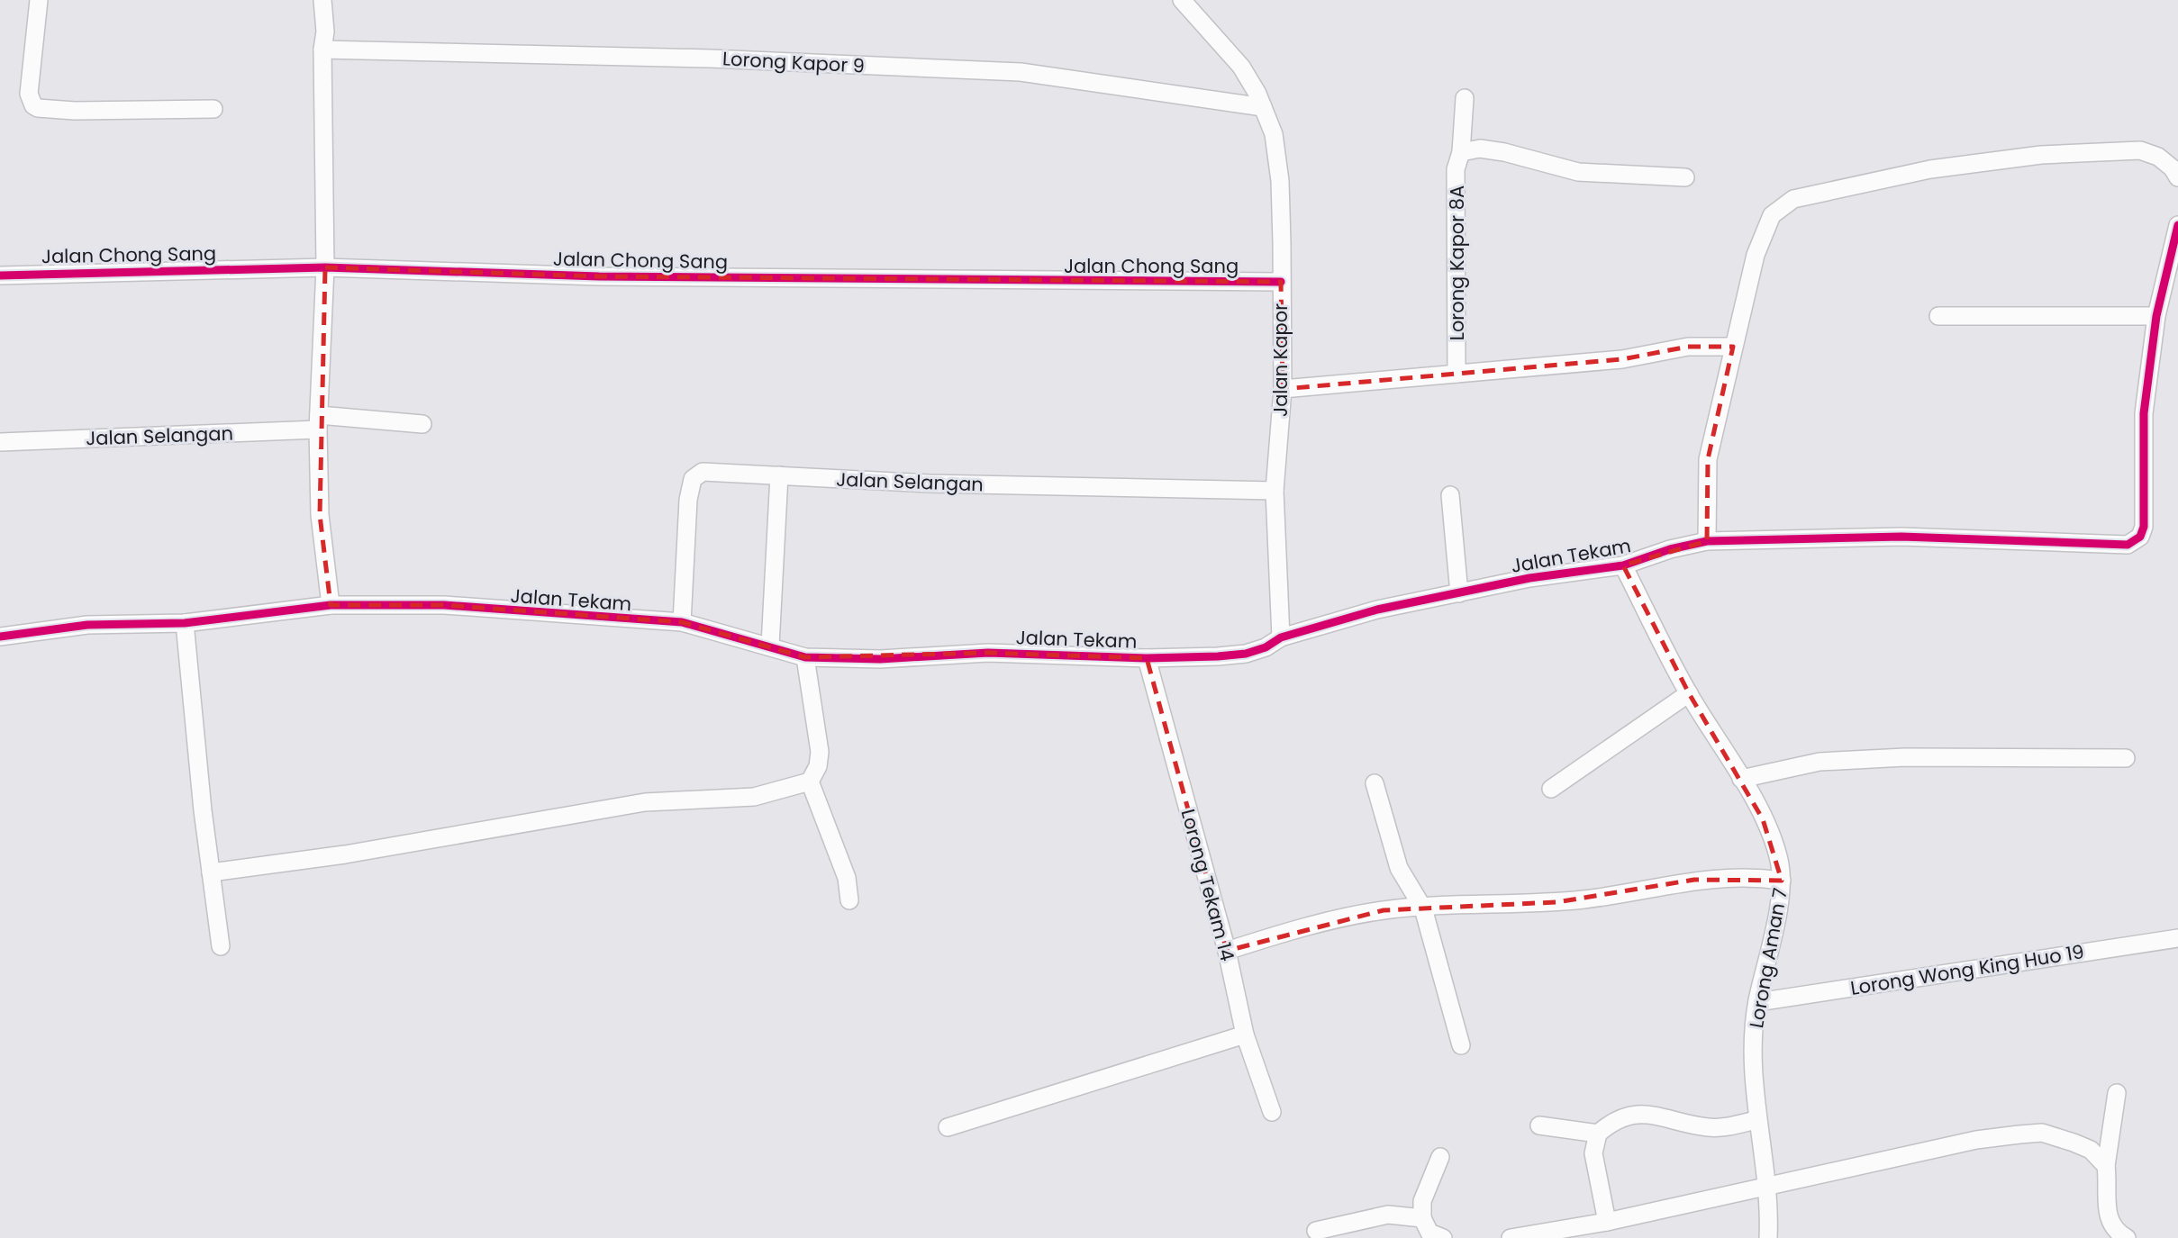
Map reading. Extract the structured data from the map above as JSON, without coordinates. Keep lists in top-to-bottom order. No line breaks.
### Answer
{"streets":{"street":["Lorong Kapor 9","Jalan Chong Sang","Lorong Kapor 8A","Jalan Kapor","Jalan Selangan","Jalan Tekam","Lorong Tekam 14","Lorong Aman 7","Lorong Wong King Huo 19"]},"crossings":[["Lorong Kapor 9","Jalan Kapor"],["Jalan Chong Sang","Jalan Kapor"],["Jalan Kapor","Jalan Selangan"],["Jalan Kapor","Jalan Tekam"],["Jalan Selangan","Jalan Tekam"],["Jalan Tekam","Lorong Tekam 14"],["Jalan Tekam","Lorong Aman 7"],["Lorong Aman 7","Lorong Wong King Huo 19"]]}
